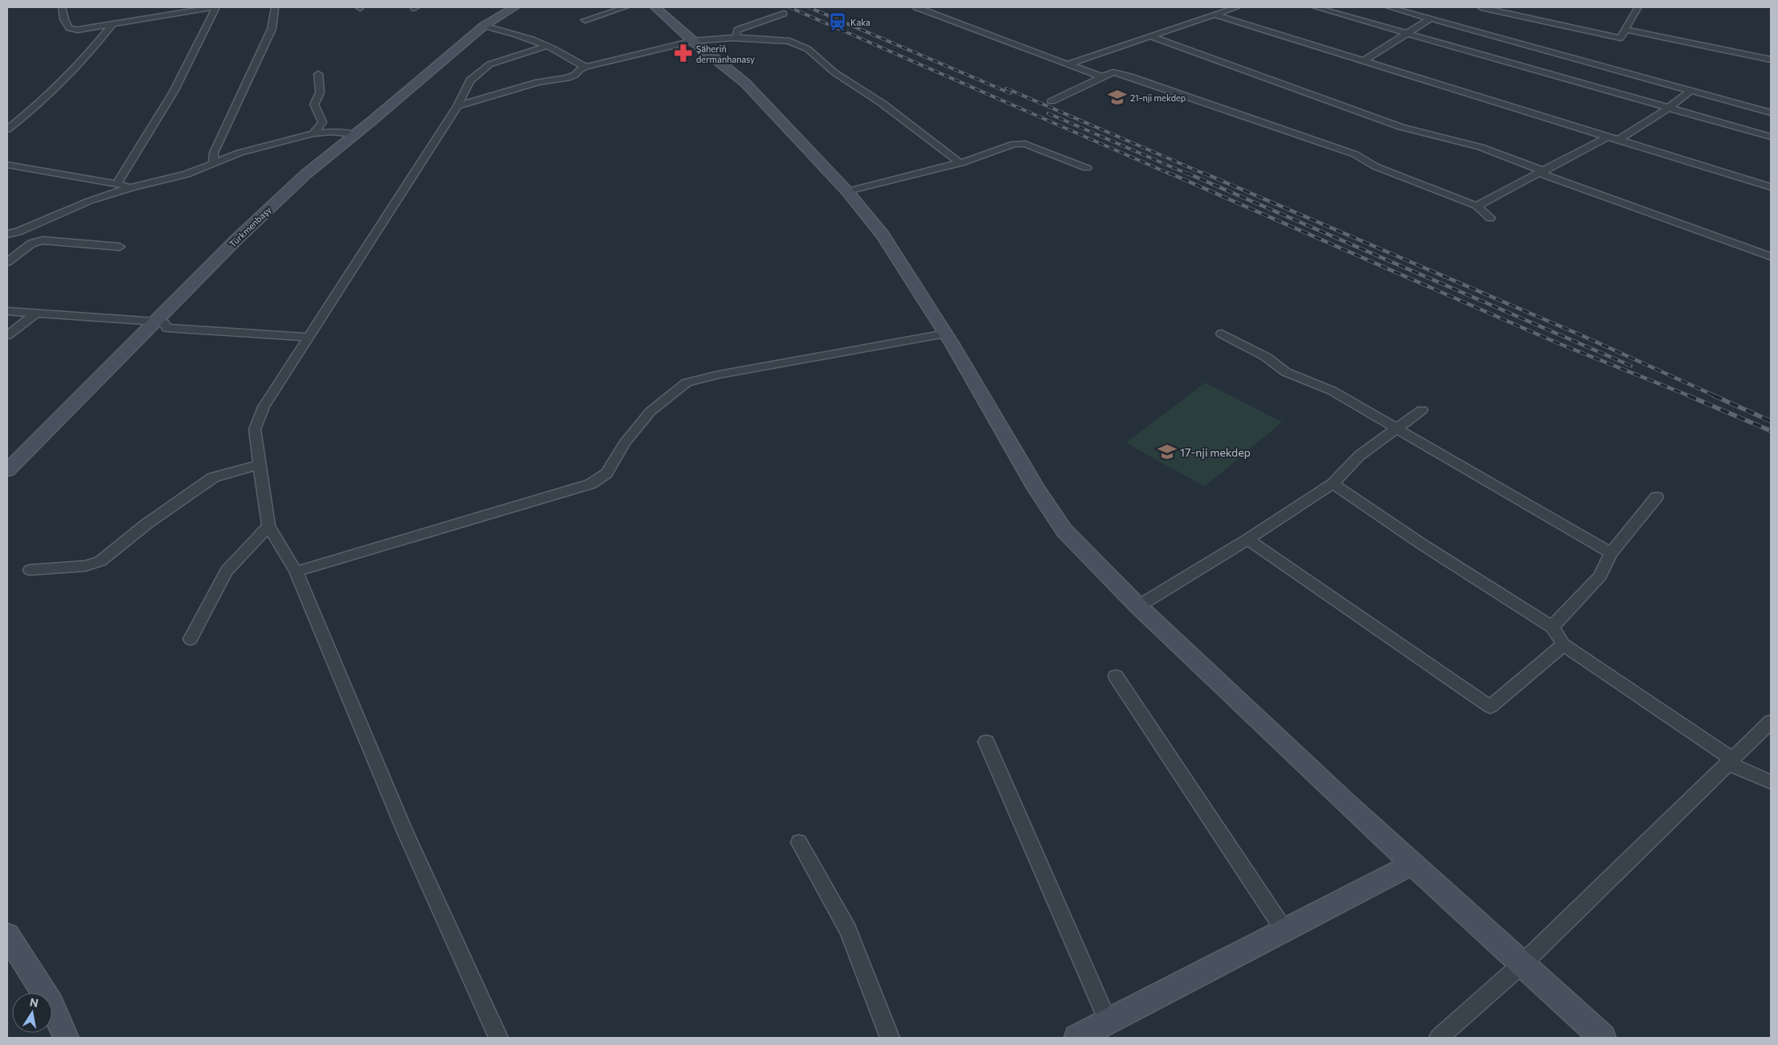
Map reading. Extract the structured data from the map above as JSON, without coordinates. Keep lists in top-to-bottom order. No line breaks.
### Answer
{"streets":{"street":["Türkmenbaşy"]},"places":{"station":["Kaka"],"pharmacy":["Şäheriň dermanhanasy"],"school or university":["21-nji mekdep","17-nji mekdep"]},"north":"top"}
